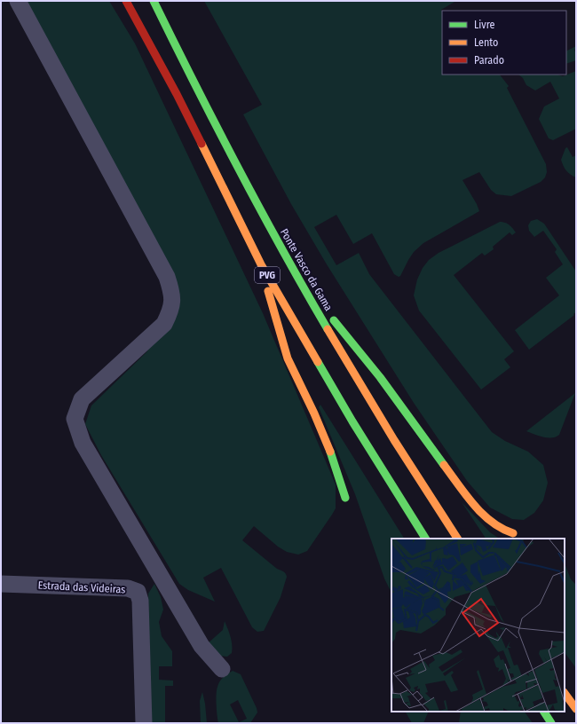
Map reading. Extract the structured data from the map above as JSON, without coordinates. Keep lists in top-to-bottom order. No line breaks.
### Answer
{"streets":{"highway":["Ponte Vasco da Gama","PVG"],"street":["Estrada das Videiras"]},"legend":["Livre","Lento","Parado"]}
